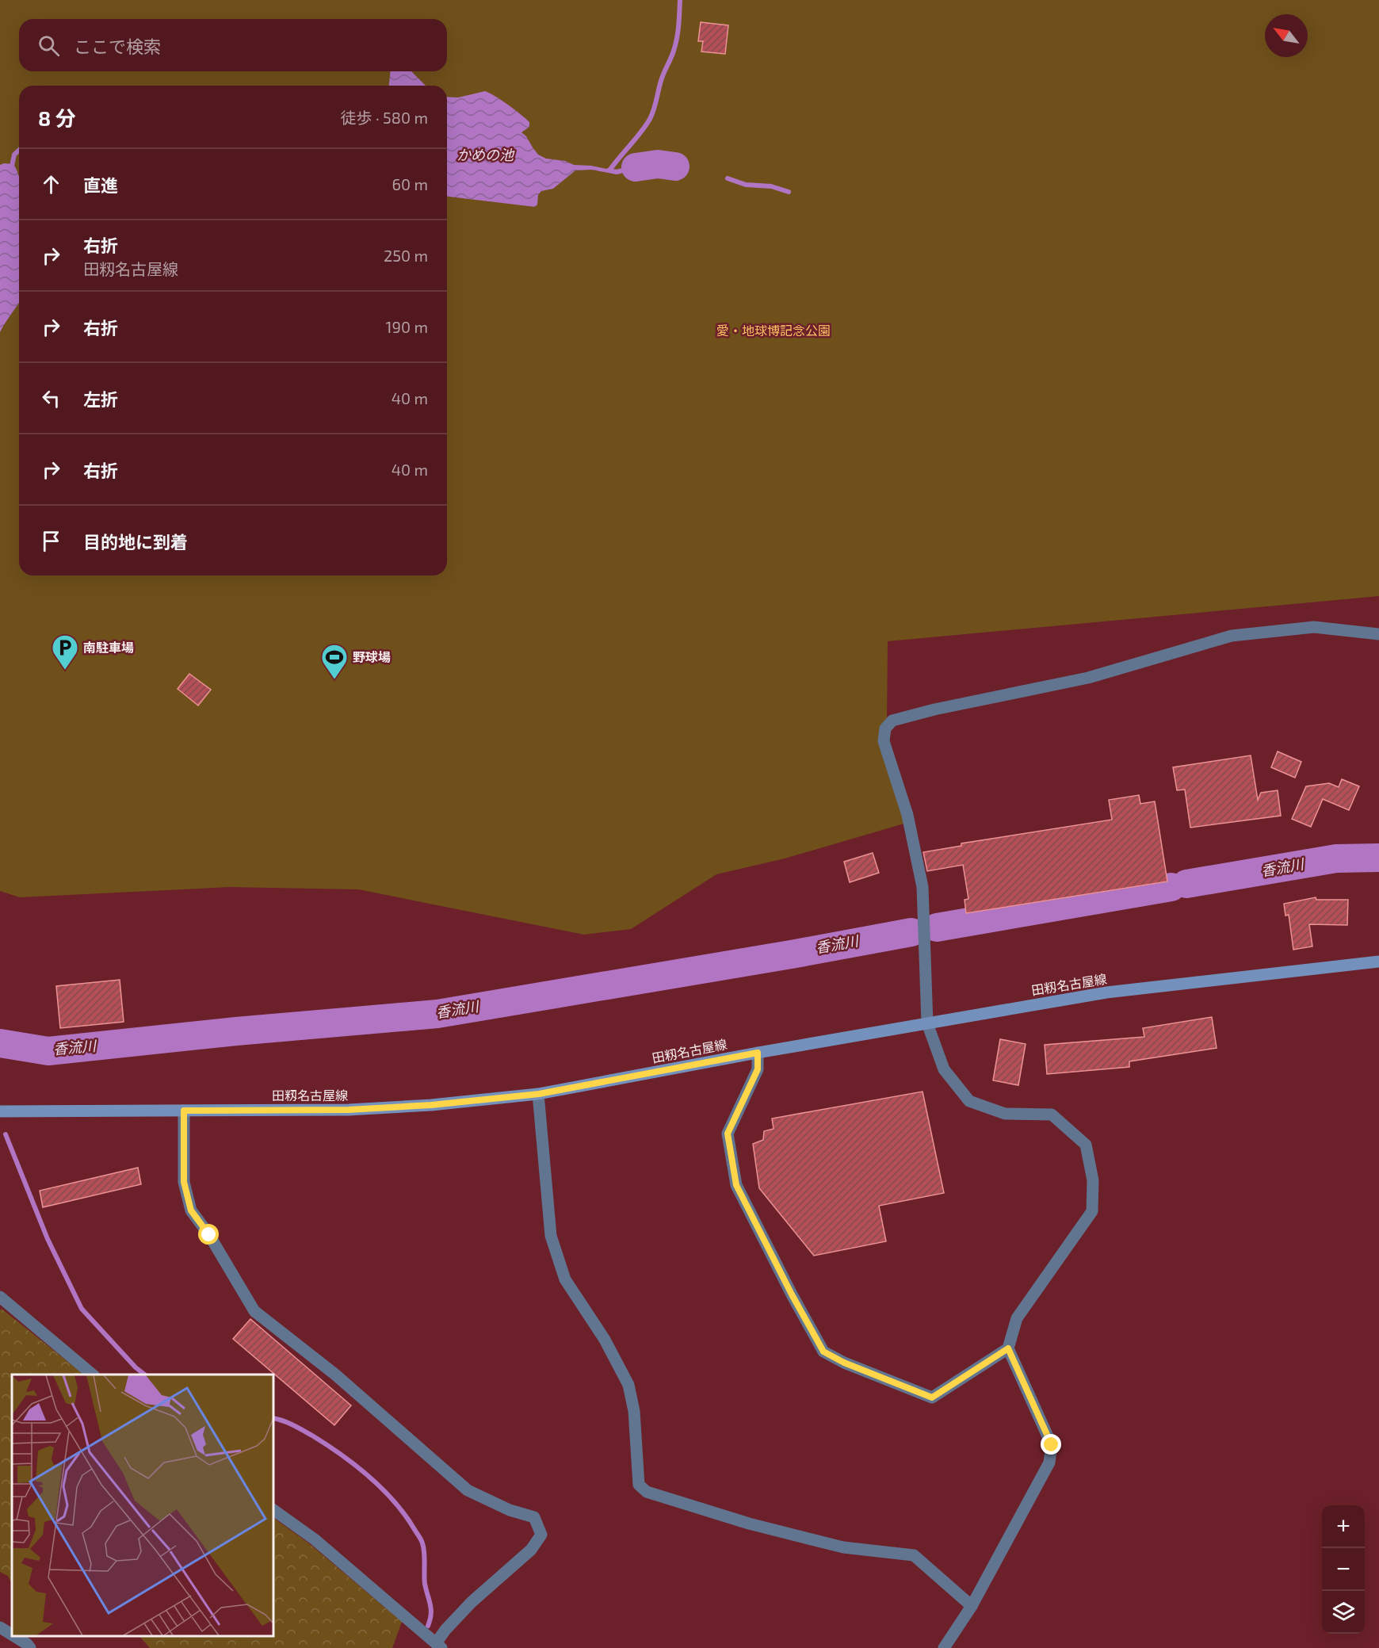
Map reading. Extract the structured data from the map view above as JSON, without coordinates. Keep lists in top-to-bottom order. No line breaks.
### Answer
{"streets":{"main road":["田籾名古屋線"]},"water":["かめの池","香流川"],"parks":["愛・地球博記念公園"],"places":{"parking":["南駐車場"],"sports":["野球場"]},"north":"top left","page":{"search":"ここで検索","heading":["8 分","徒歩 · 580 m"],"list":[["直進","60 m"],["右折","田籾名古屋線","250 m"],["右折","190 m"],["左折","40 m"],["右折","40 m"],"目的地に到着"],"map_buttons":["+","−"]}}
